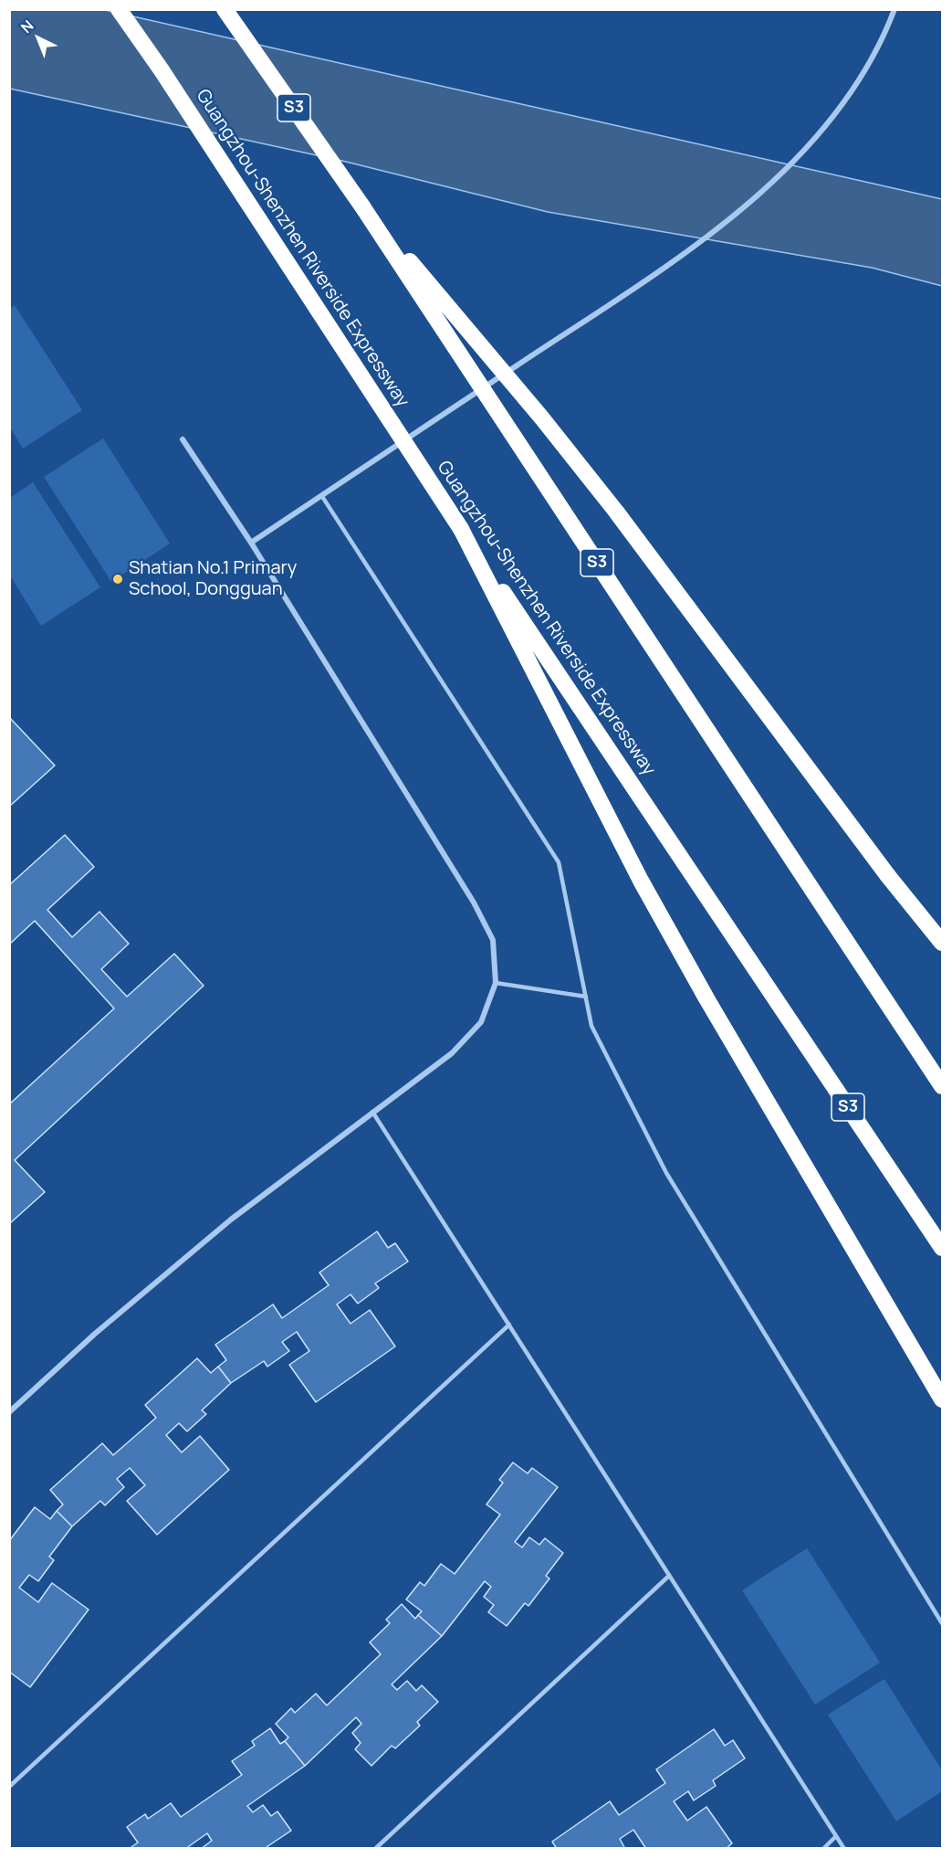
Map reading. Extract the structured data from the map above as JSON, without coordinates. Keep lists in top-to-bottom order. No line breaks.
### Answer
{"streets":{"highway":["S3","Guangzhou-Shenzhen Riverside Expressway"]},"places":["Shatian No.1 Primary School, Dongguan"],"north":"top left"}
